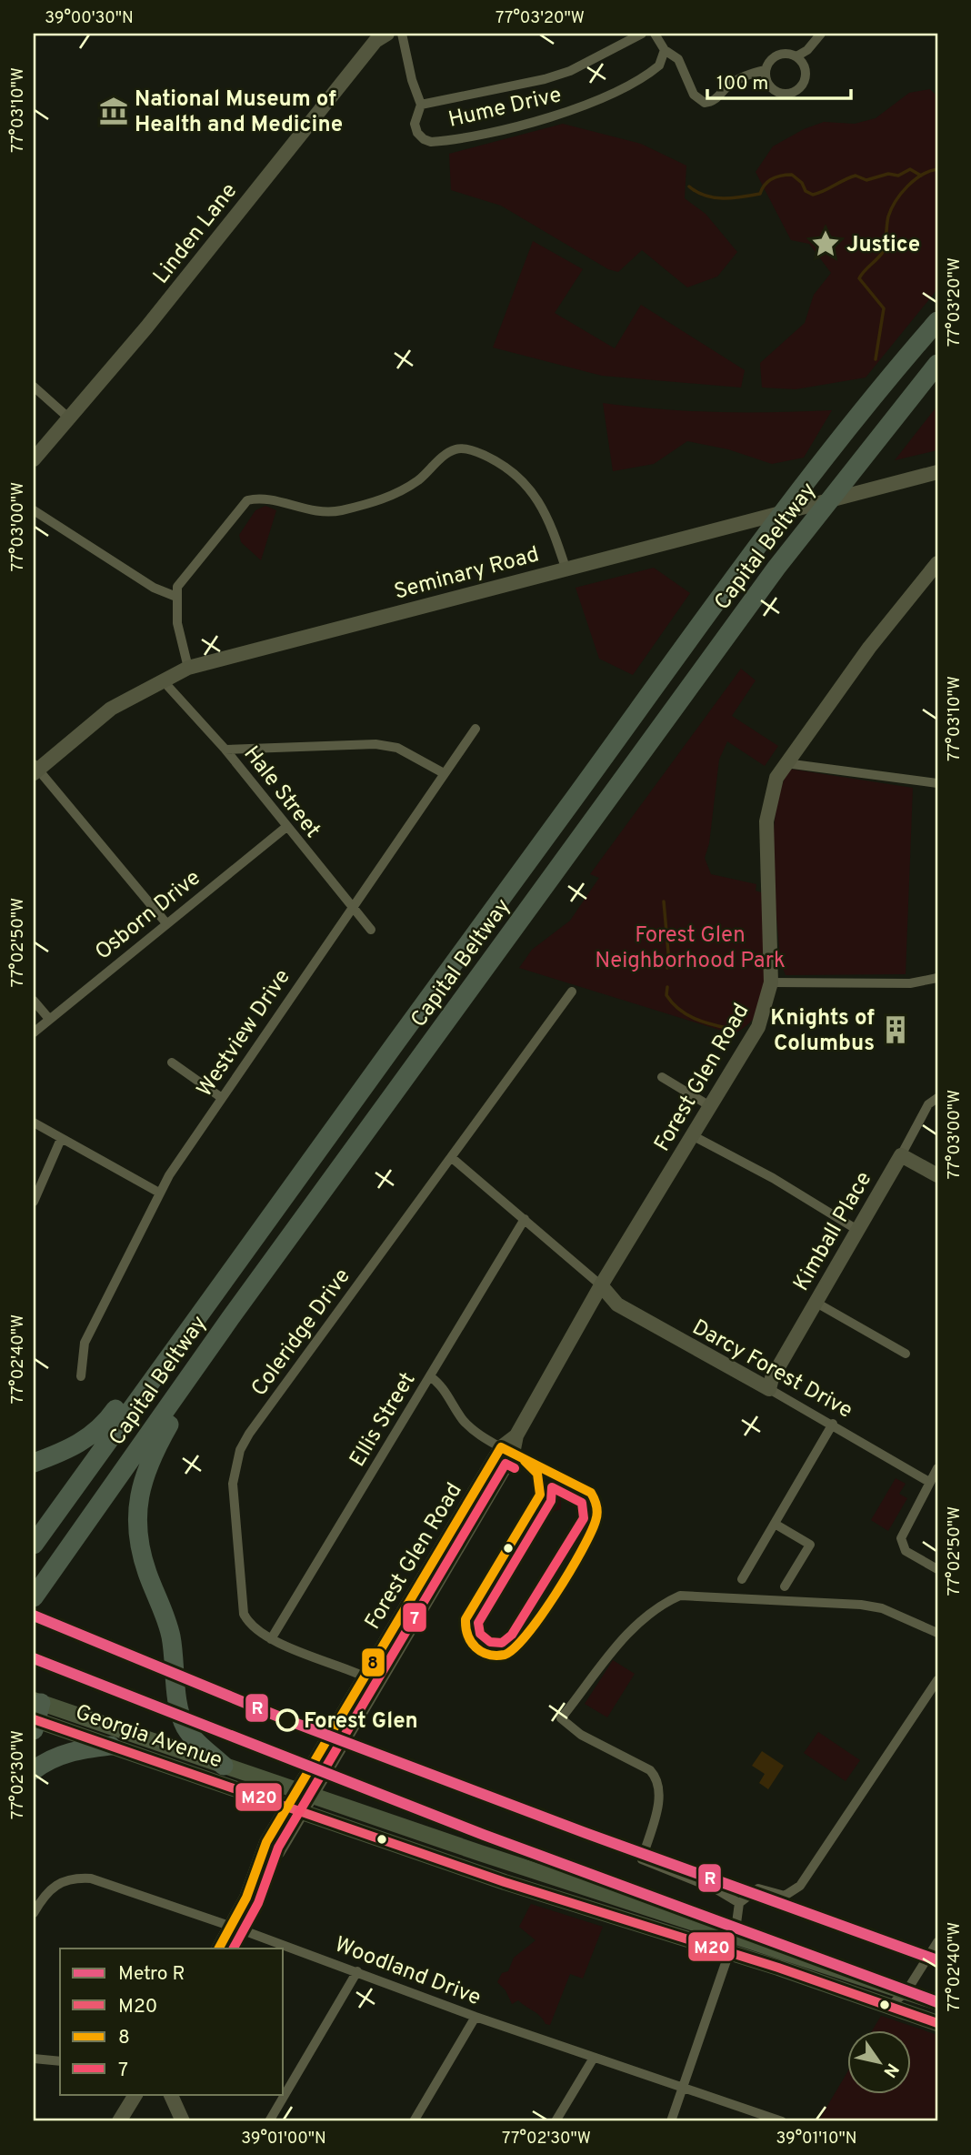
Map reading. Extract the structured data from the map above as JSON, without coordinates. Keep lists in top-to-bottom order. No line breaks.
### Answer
{"streets":{"highway":["Capital Beltway"],"main road":["Linden Lane","Seminary Road","Forest Glen Road","Kimball Place","Darcy Forest Drive","Georgia Avenue"],"street":["Hume Drive","Hale Street","Osborn Drive","Westview Drive","Coleridge Drive","Ellis Street","Woodland Drive"]},"crossings":[["Seminary Road","Hale Street"],["Hale Street","Osborn Drive"],["Hale Street","Westview Drive"],["Forest Glen Road","Coleridge Drive"],["Forest Glen Road","Darcy Forest Drive"],["Forest Glen Road","Georgia Avenue"],["Forest Glen Road","Woodland Drive"],["Kimball Place","Darcy Forest Drive"],["Coleridge Drive","Ellis Street"]],"parks":["Forest Glen Neighborhood Park"],"places":{"museum":["National Museum of Health and Medicine"],"place":["Justice"],"building":["Knights of Columbus"],"other":["Forest Glen"]},"lines":["transit line 8","transit line 7","metro line R","transit line M20"],"legend":["Metro R","M20","8","7"],"scale_bar":"100 m","north":"bottom right","coordinates":["39°00'30\"N","77°03'20\"W","77°03'10\"W","77°03'00\"W","77°02'50\"W","77°02'40\"W","77°02'30\"W","39°01'00\"N","39°01'10\"N"]}
